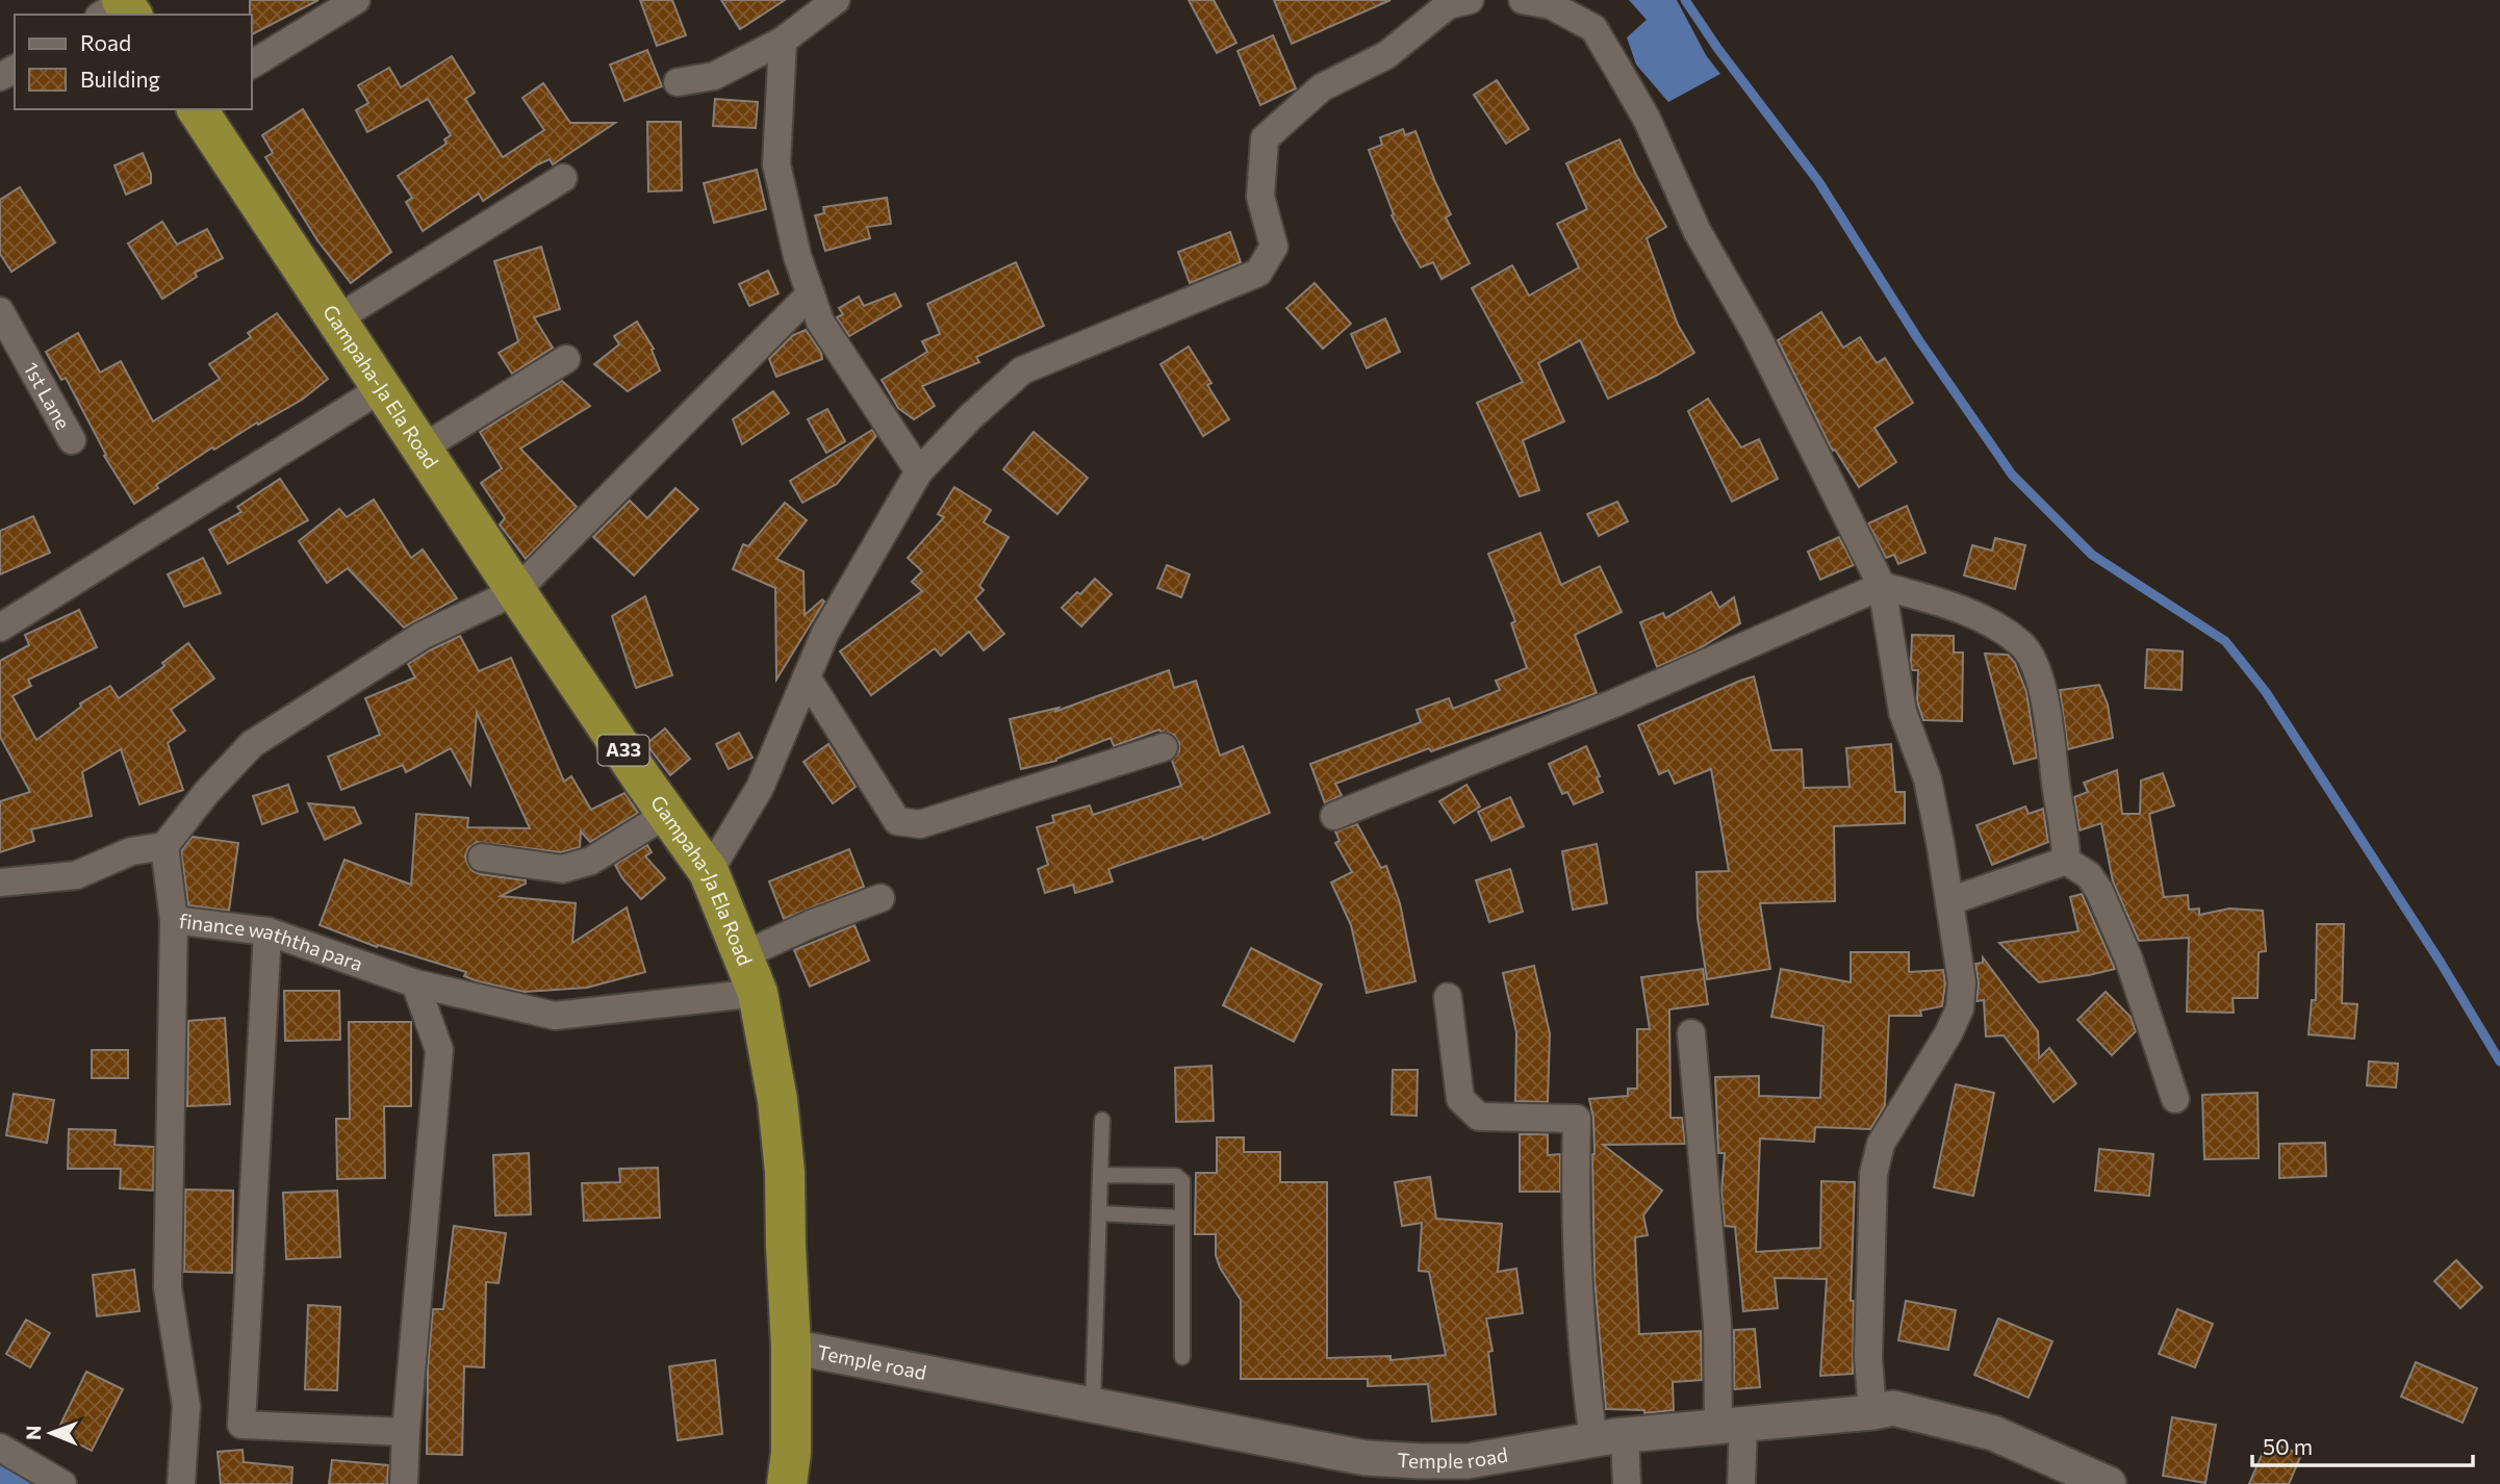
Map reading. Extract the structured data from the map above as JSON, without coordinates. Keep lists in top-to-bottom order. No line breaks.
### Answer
{"streets":{"highway":["Gampaha-Ja Ela Road","A33"],"street":["1st Lane","finance waththa para","Temple road"]},"crossings":[["Gampaha-Ja Ela Road","finance waththa para"],["Gampaha-Ja Ela Road","Temple road"]],"legend":["Road","Building"],"scale_bar":"50 m","north":"left"}
